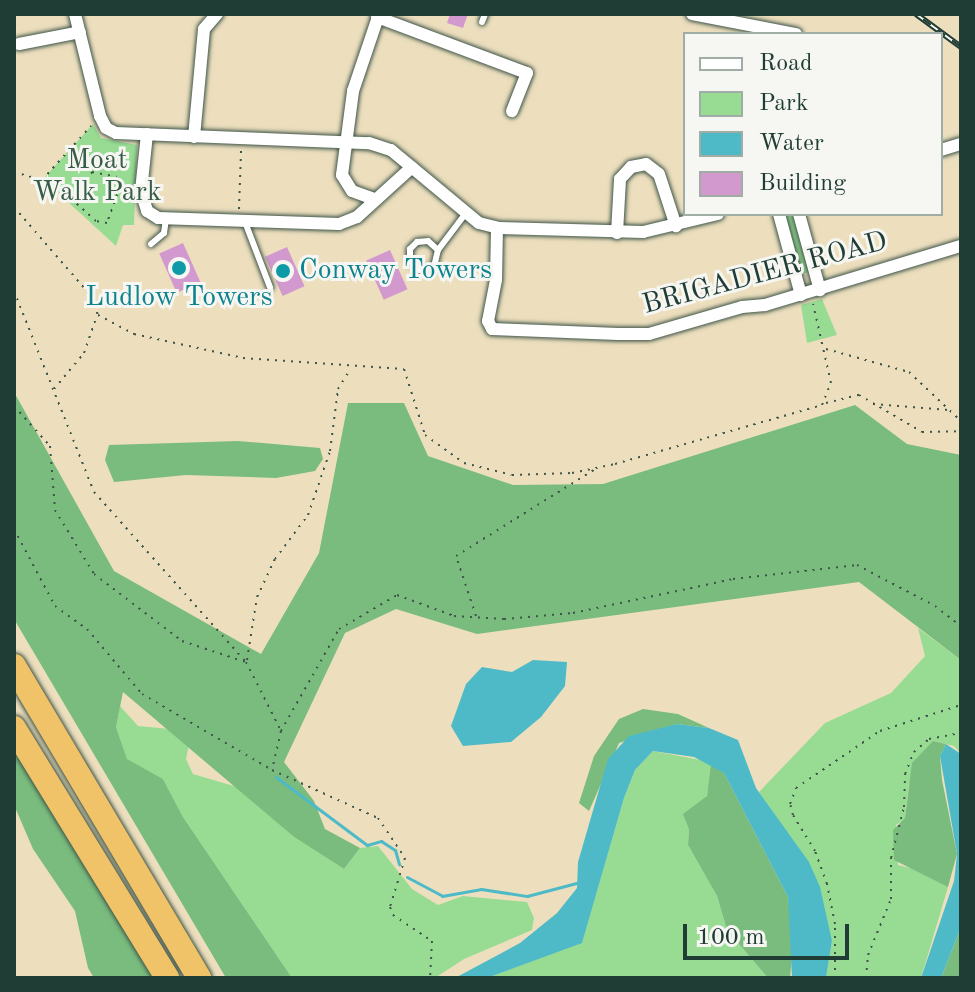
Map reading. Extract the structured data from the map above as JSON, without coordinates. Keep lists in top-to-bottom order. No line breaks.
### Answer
{"streets":{"street":["BRIGADIER ROAD"]},"parks":["Moat Walk Park"],"places":["Ludlow Towers","Conway Towers"],"legend":["Road","Park","Water","Building"],"scale_bar":"100 m"}
